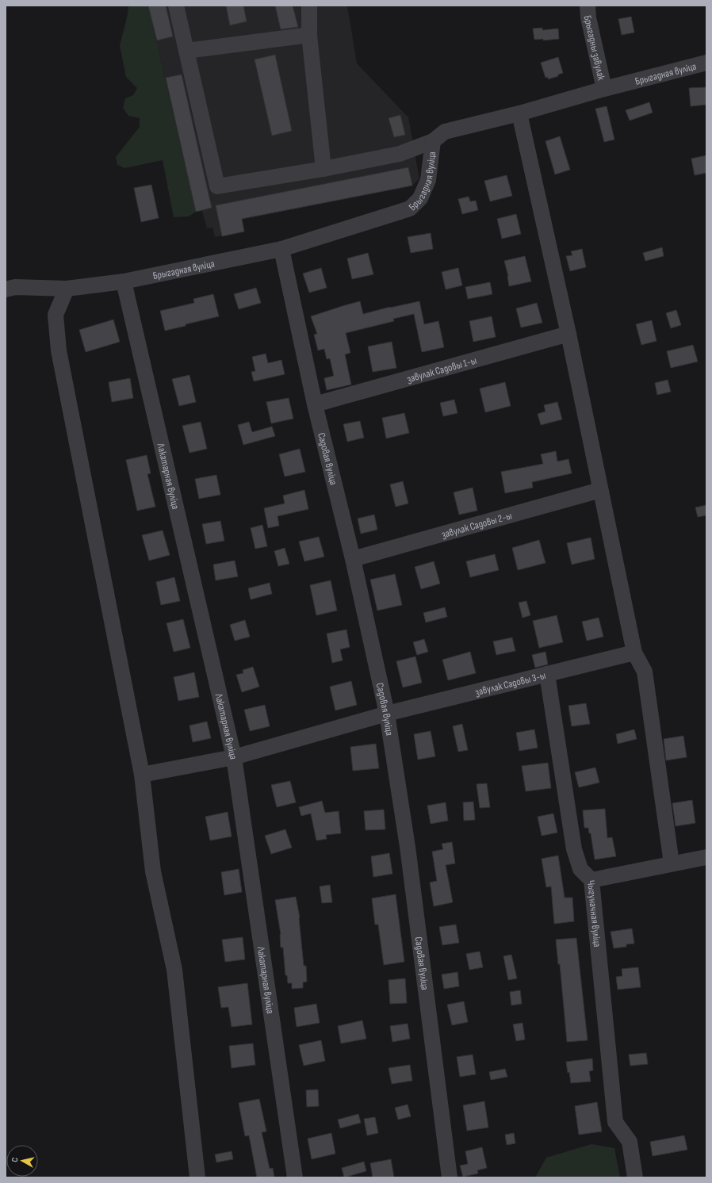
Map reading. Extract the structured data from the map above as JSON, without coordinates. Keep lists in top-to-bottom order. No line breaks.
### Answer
{"streets":{"street":["Брыгадны завулак","Брыгадная вуліца","завулак Садовы 1-ы","Садовая вуліца","Лакатарная вуліца","завулак Садовы 2-ы","завулак Садовы 3-ы","Чыгуначная вуліца"]},"crossings":[["Брыгадны завулак","Брыгадная вуліца"],["Брыгадная вуліца","Садовая вуліца"],["Брыгадная вуліца","Лакатарная вуліца"],["завулак Садовы 1-ы","Садовая вуліца"],["Садовая вуліца","завулак Садовы 2-ы"],["Садовая вуліца","завулак Садовы 3-ы"],["Лакатарная вуліца","завулак Садовы 3-ы"],["завулак Садовы 3-ы","Чыгуначная вуліца"]],"north":"left"}
